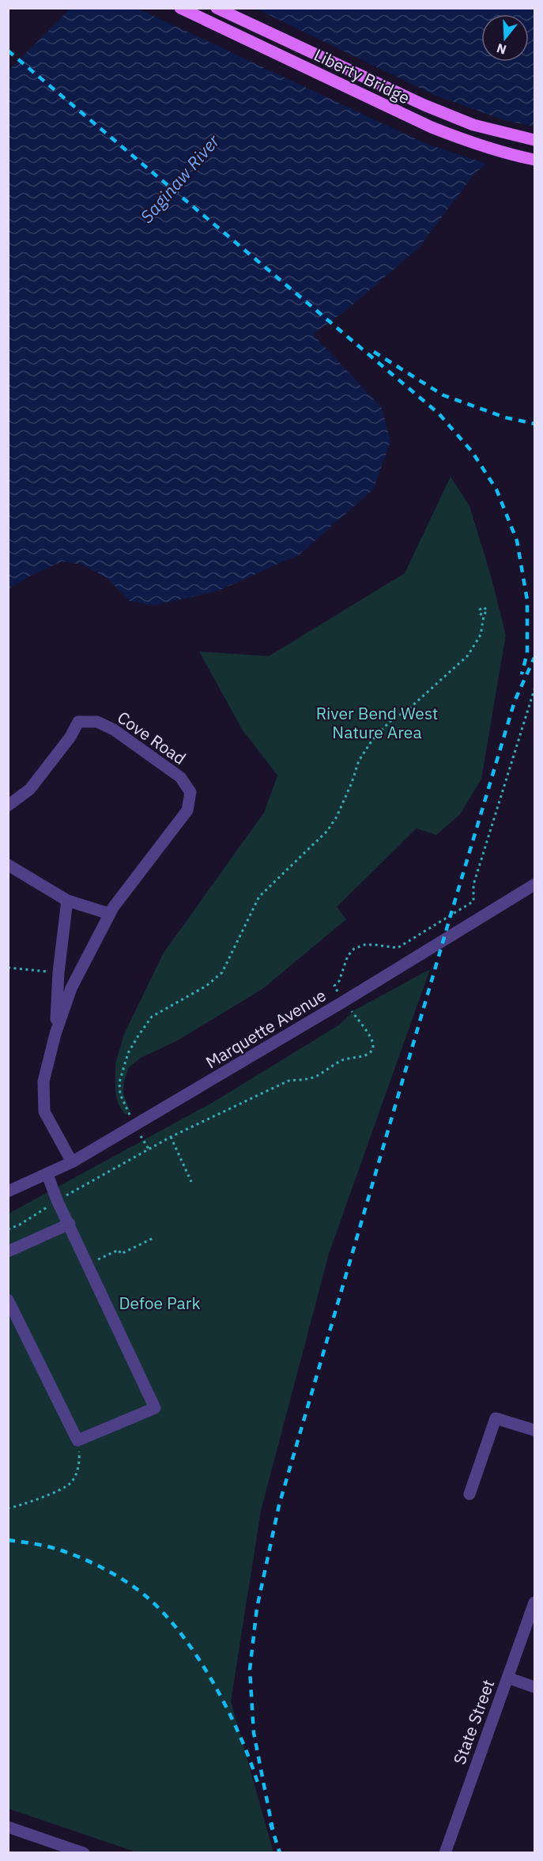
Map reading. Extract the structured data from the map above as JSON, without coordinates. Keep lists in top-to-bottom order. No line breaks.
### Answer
{"streets":{"main road":["Liberty Bridge"],"street":["Cove Road","Marquette Avenue","State Street"]},"crossings":[["Cove Road","Marquette Avenue"]],"water":["Saginaw River"],"parks":["River Bend West Nature Area","Defoe Park"],"north":"bottom"}
